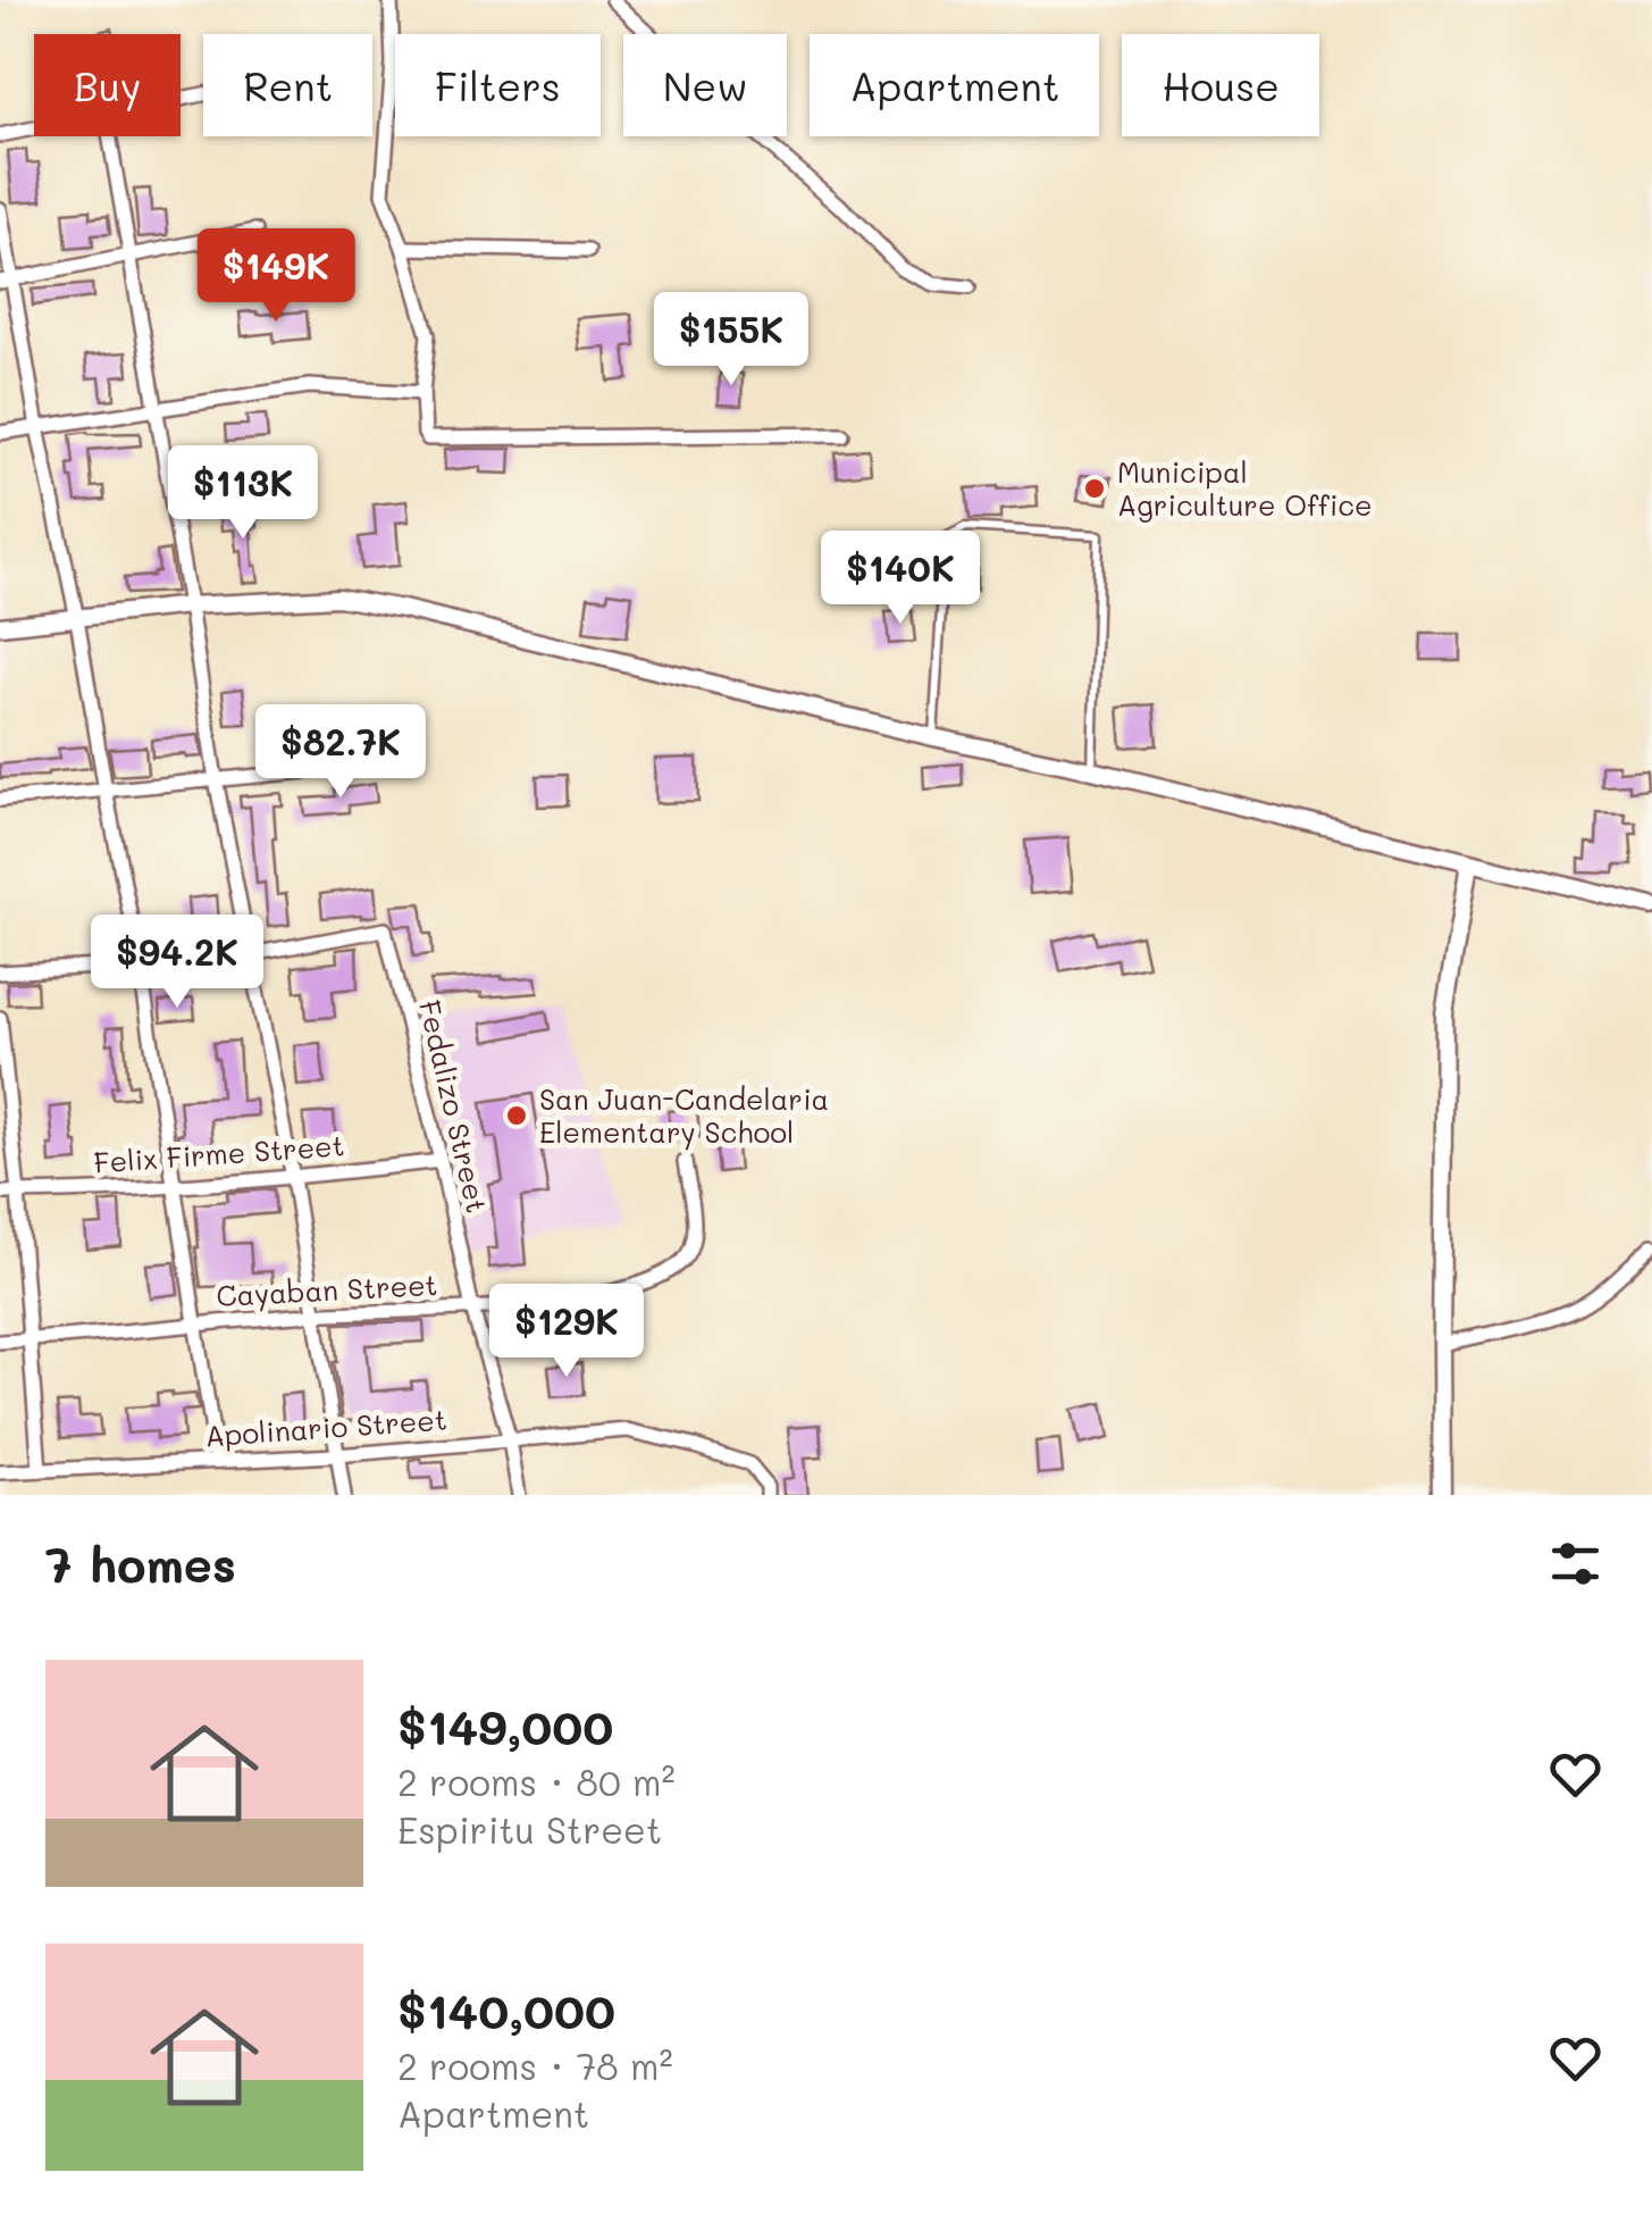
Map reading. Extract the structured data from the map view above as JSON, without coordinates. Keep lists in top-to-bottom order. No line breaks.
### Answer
{"streets":{"street":["Fedalizo Street","Felix Firme Street","Cayaban Street","Apolinario Street"]},"crossings":[["Fedalizo Street","Felix Firme Street"],["Fedalizo Street","Cayaban Street"],["Fedalizo Street","Apolinario Street"]],"places":["Municipal Agriculture Office","San Juan-Candelaria Elementary School"],"page":{"chip":["Buy","Rent","Filters","New","Apartment","House"],"price":["$149K","$155K","$113K","$140K","$82.7K","$94.2K","$129K"],"heading":"7 homes","list":[{"name":"$149,000","note":"2 rooms · 80 m² · Espiritu Street"},{"name":"$140,000","note":"2 rooms · 78 m² · Apartment"}]}}
